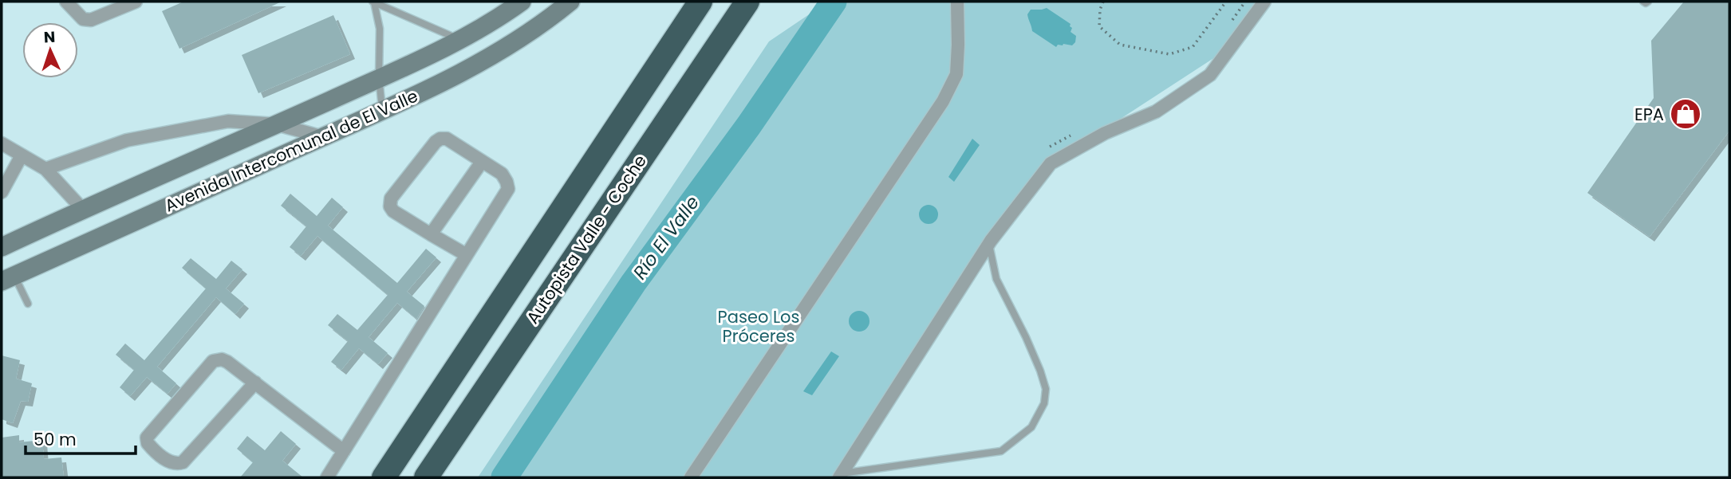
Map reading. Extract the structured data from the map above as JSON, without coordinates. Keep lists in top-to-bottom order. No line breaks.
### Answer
{"streets":{"highway":["Autopista Valle - Coche"],"main road":["Avenida Intercomunal de El Valle"]},"water":["Río El Valle"],"parks":["Paseo Los Próceres"],"places":{"shop":["EPA"]},"scale_bar":"50 m","north":"top"}
